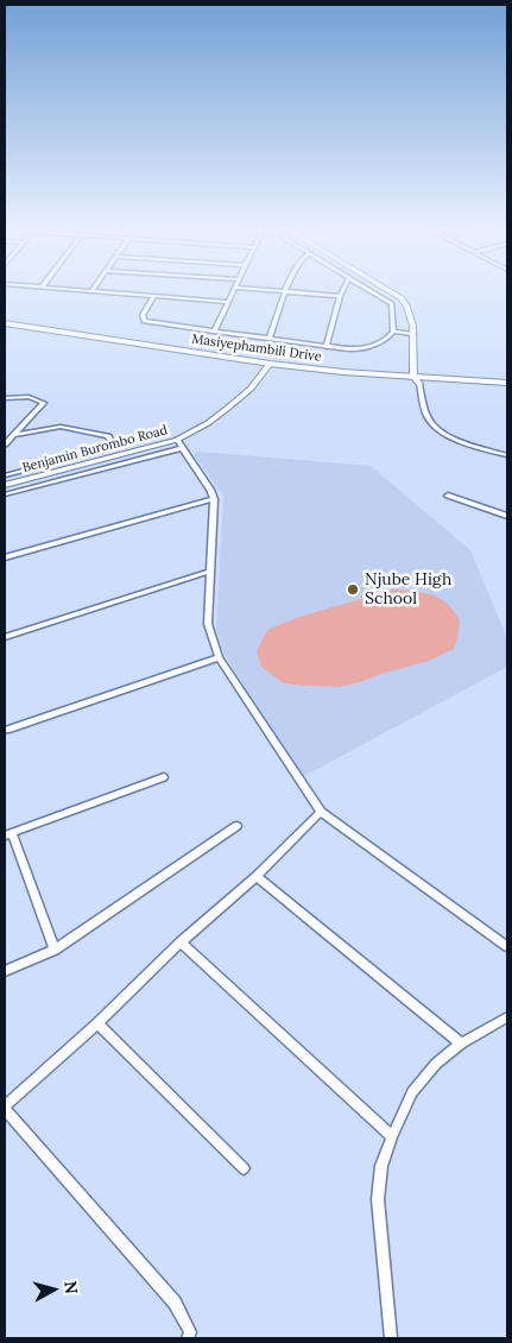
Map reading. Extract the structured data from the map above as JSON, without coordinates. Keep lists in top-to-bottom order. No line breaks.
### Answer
{"streets":{"main road":["Masiyephambili Drive"],"street":["Benjamin Burombo Road"]},"crossings":[["Masiyephambili Drive","Benjamin Burombo Road"]],"places":["Njube High School"],"north":"right"}
